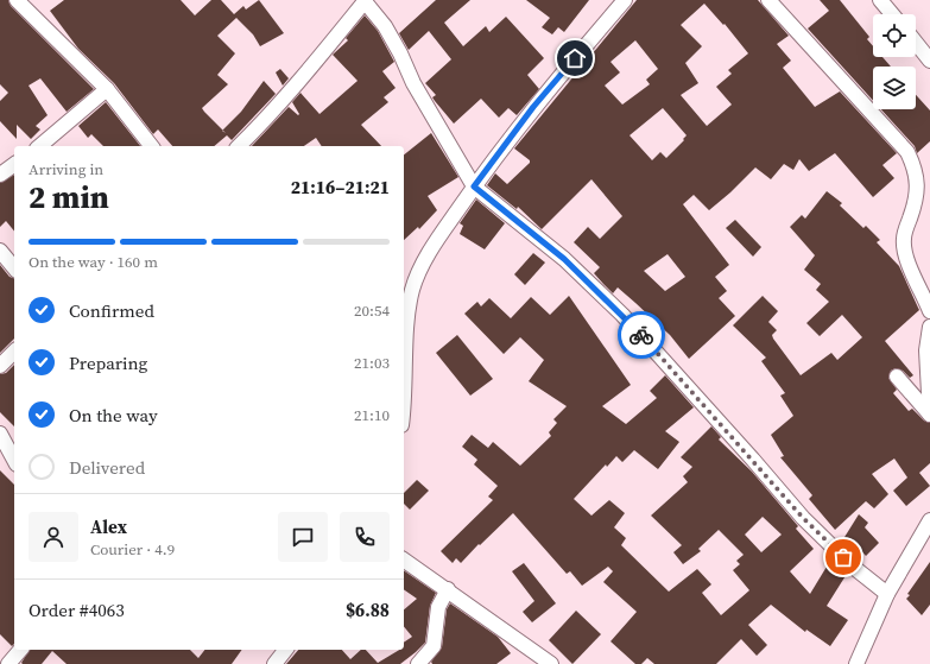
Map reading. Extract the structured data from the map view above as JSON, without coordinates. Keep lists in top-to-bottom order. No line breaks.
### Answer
{"page":{"heading":["2 min","Arriving in","21:16–21:21"],"panel":["Alex","Courier · 4.9","Order #4063","$6.88"],"bar":"On the way · 160 m","list":[["Confirmed","20:54"],["Preparing","21:03"],["On the way","21:10"],"Delivered"]}}
